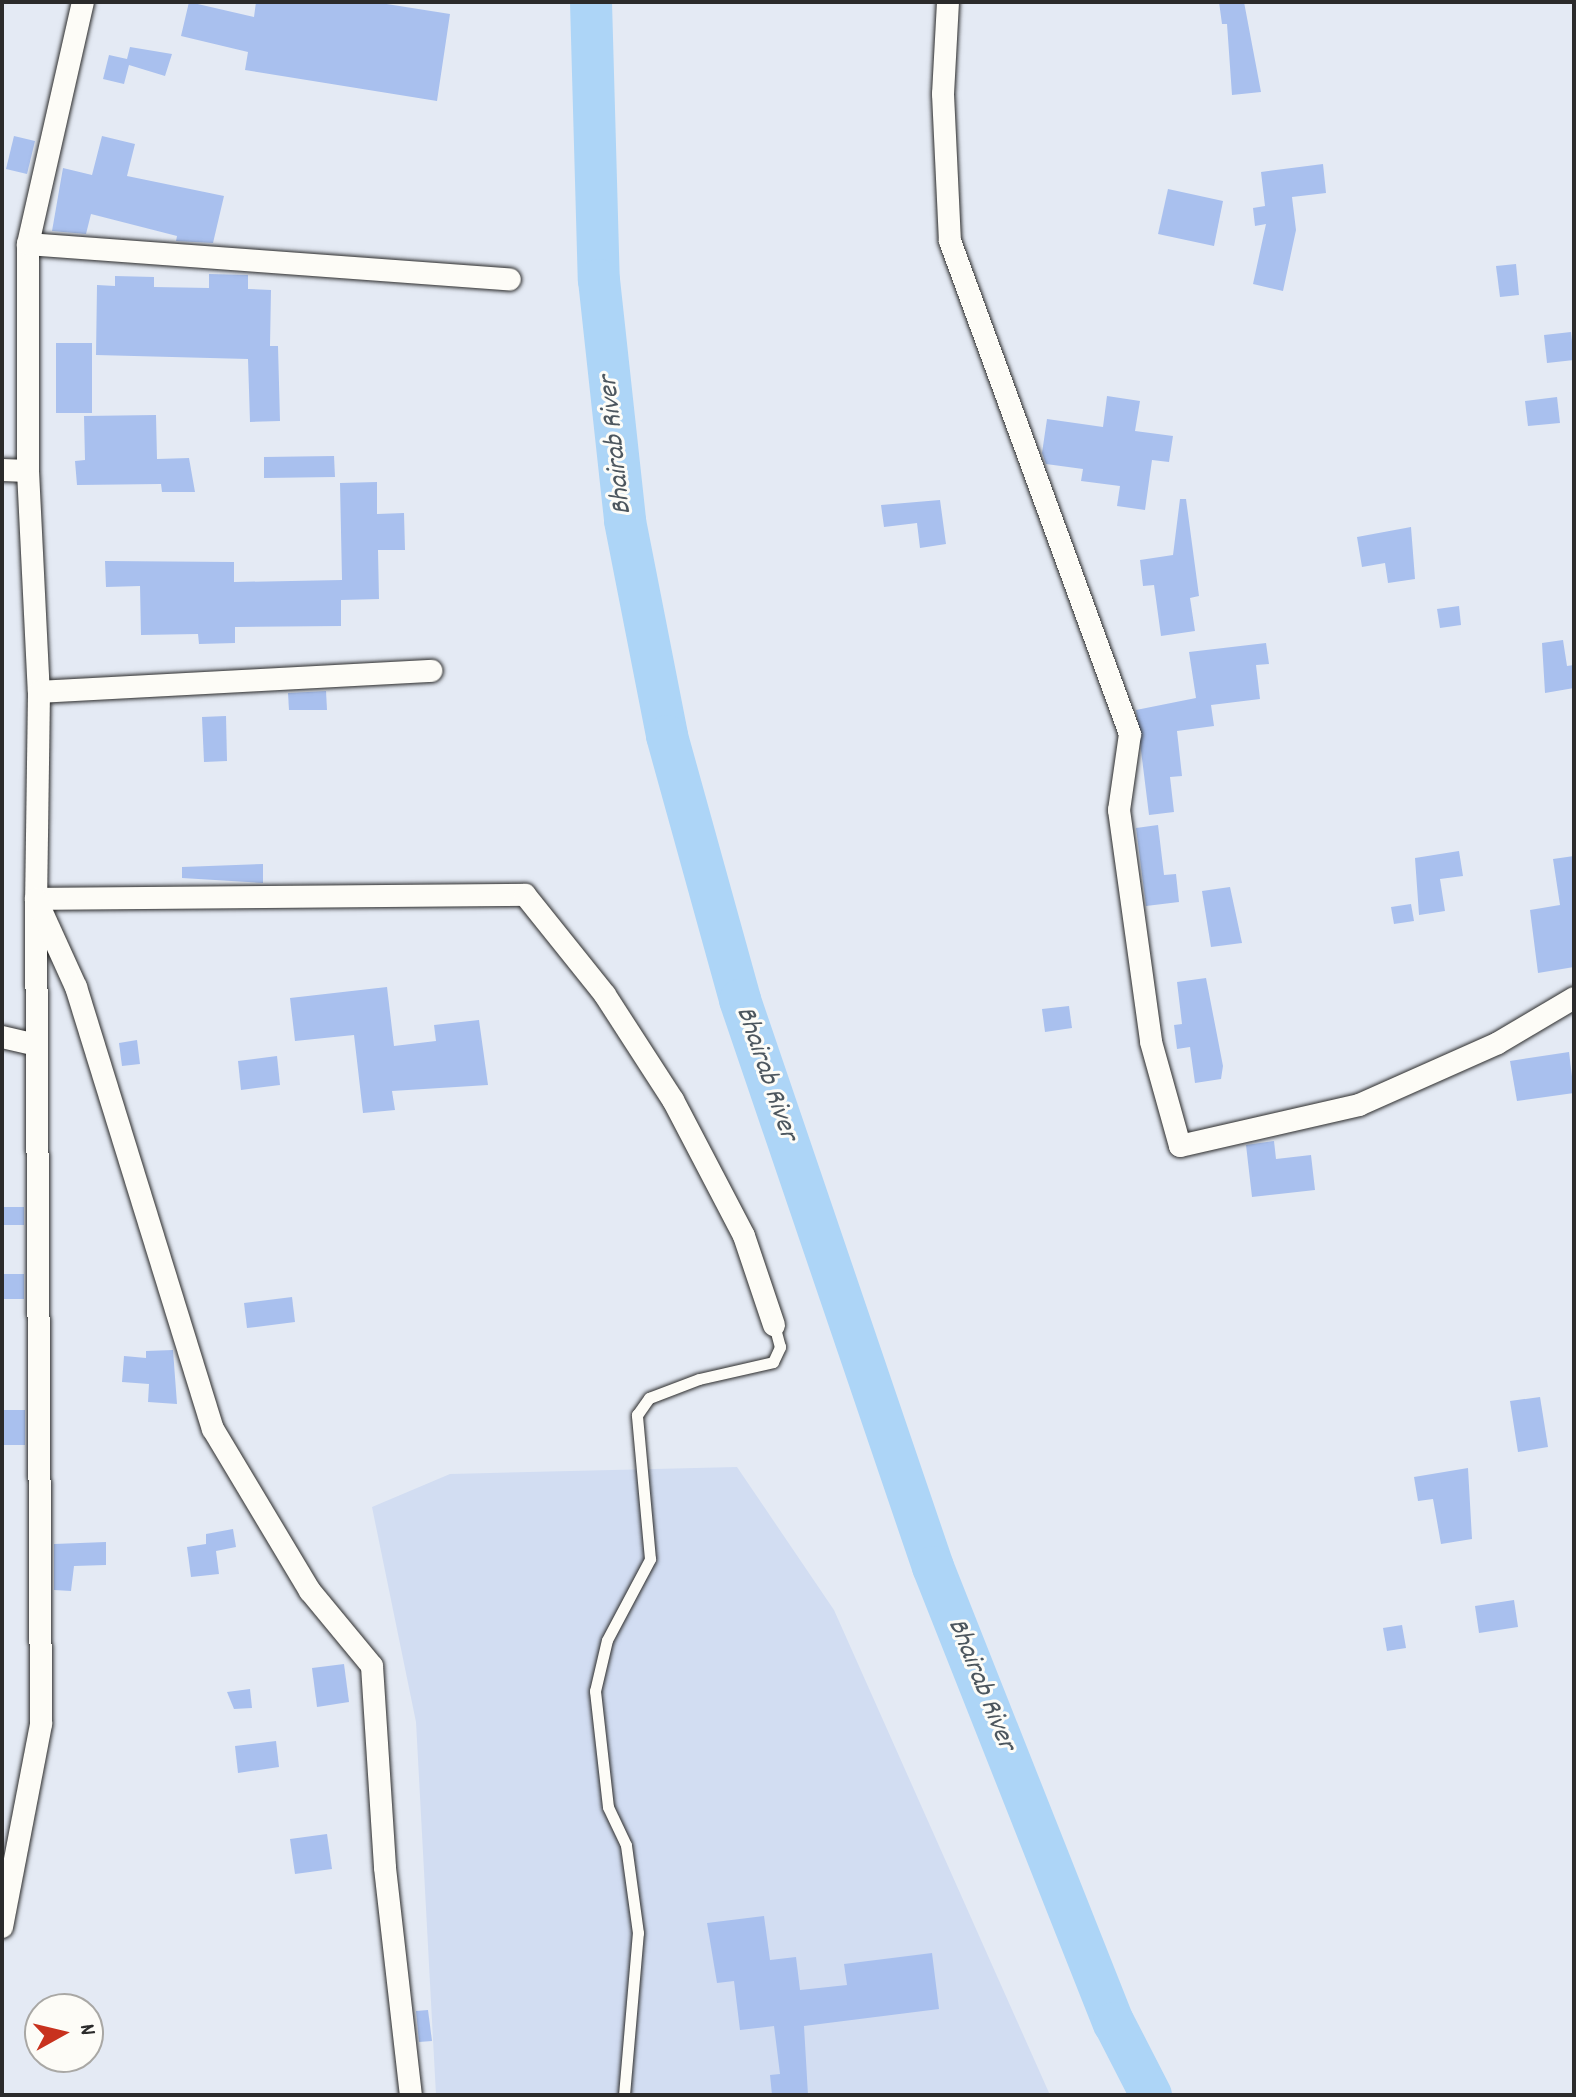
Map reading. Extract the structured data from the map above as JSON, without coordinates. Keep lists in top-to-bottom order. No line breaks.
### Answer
{"water":["Bhairab River"],"north":"right"}
